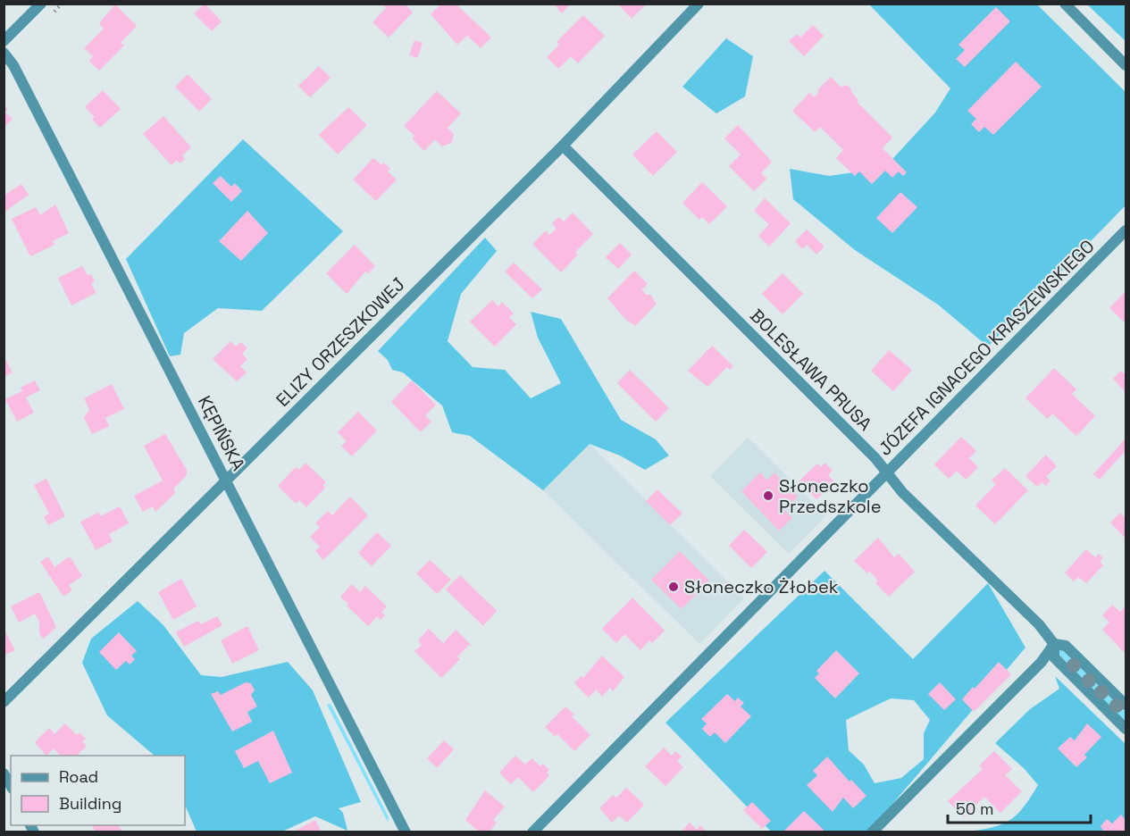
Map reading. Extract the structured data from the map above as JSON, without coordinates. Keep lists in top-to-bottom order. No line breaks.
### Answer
{"streets":{"street":["ELIZY ORZESZKOWEJ","JÓZEFA IGNACEGO KRASZEWSKIEGO","BOLESŁAWA PRUSA","KĘPIŃSKA"]},"crossings":[["ELIZY ORZESZKOWEJ","BOLESŁAWA PRUSA"],["ELIZY ORZESZKOWEJ","KĘPIŃSKA"],["JÓZEFA IGNACEGO KRASZEWSKIEGO","BOLESŁAWA PRUSA"]],"places":["Słoneczko Przedszkole","Słoneczko Żłobek"],"legend":["Road","Building"],"scale_bar":"50 m"}
